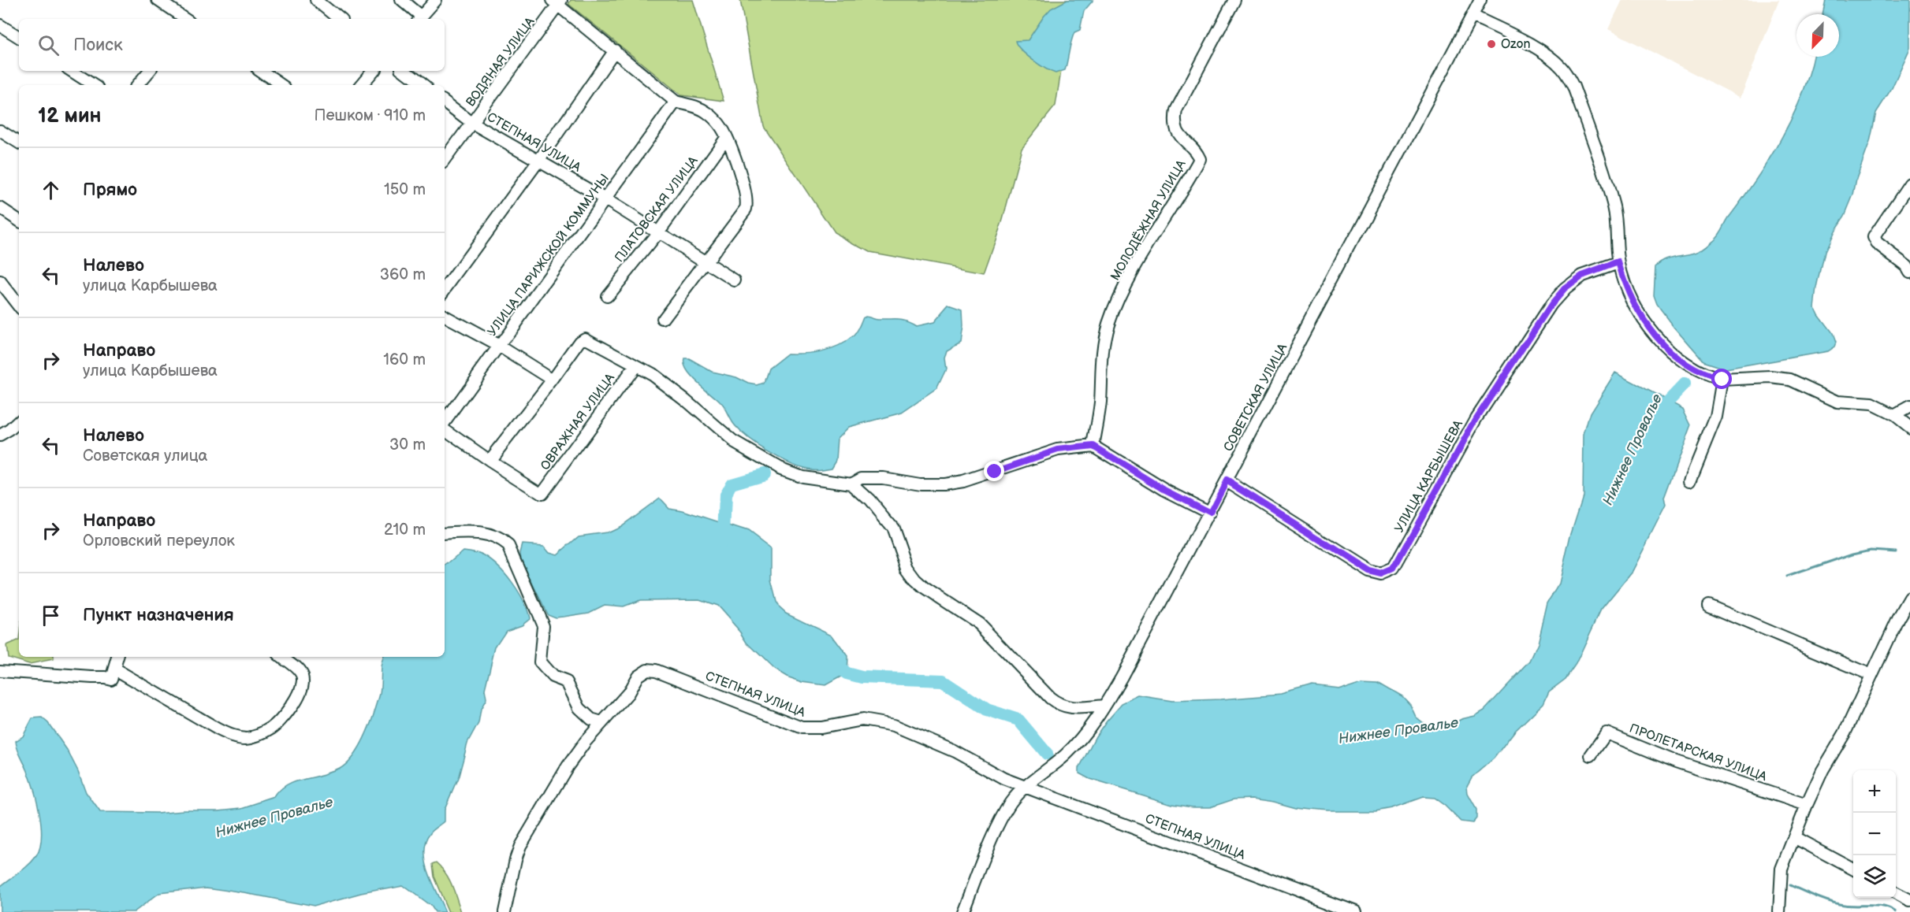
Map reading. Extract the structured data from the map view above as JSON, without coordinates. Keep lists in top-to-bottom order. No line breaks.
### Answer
{"streets":{"street":["ВОДЯНАЯ УЛИЦА","СТЕПНАЯ УЛИЦА","ПЛАТОВСКАЯ УЛИЦА","МОЛОДЁЖНАЯ УЛИЦА","УЛИЦА ПАРИЖСКОЙ КОММУНЫ","СОВЕТСКАЯ УЛИЦА","ОВРАЖНАЯ УЛИЦА","УЛИЦА КАРБЫШЕВА","ПРОЛЕТАРСКАЯ УЛИЦА"]},"crossings":[["ВОДЯНАЯ УЛИЦА","СТЕПНАЯ УЛИЦА"],["СТЕПНАЯ УЛИЦА","ПЛАТОВСКАЯ УЛИЦА"],["СТЕПНАЯ УЛИЦА","УЛИЦА ПАРИЖСКОЙ КОММУНЫ"],["СТЕПНАЯ УЛИЦА","СОВЕТСКАЯ УЛИЦА"],["СОВЕТСКАЯ УЛИЦА","УЛИЦА КАРБЫШЕВА"]],"water":["Нижнее Провалье"],"places":["Ozon"],"north":"bottom left","page":{"search":"Поиск","heading":["12 мин","Пешком · 910 m"],"list":[["Прямо","150 m"],["Налево","улица Карбышева","360 m"],["Направо","улица Карбышева","160 m"],["Налево","Советская улица","30 m"],["Направо","Орловский переулок","210 m"],"Пункт назначения"],"map_buttons":["+","−"]}}
